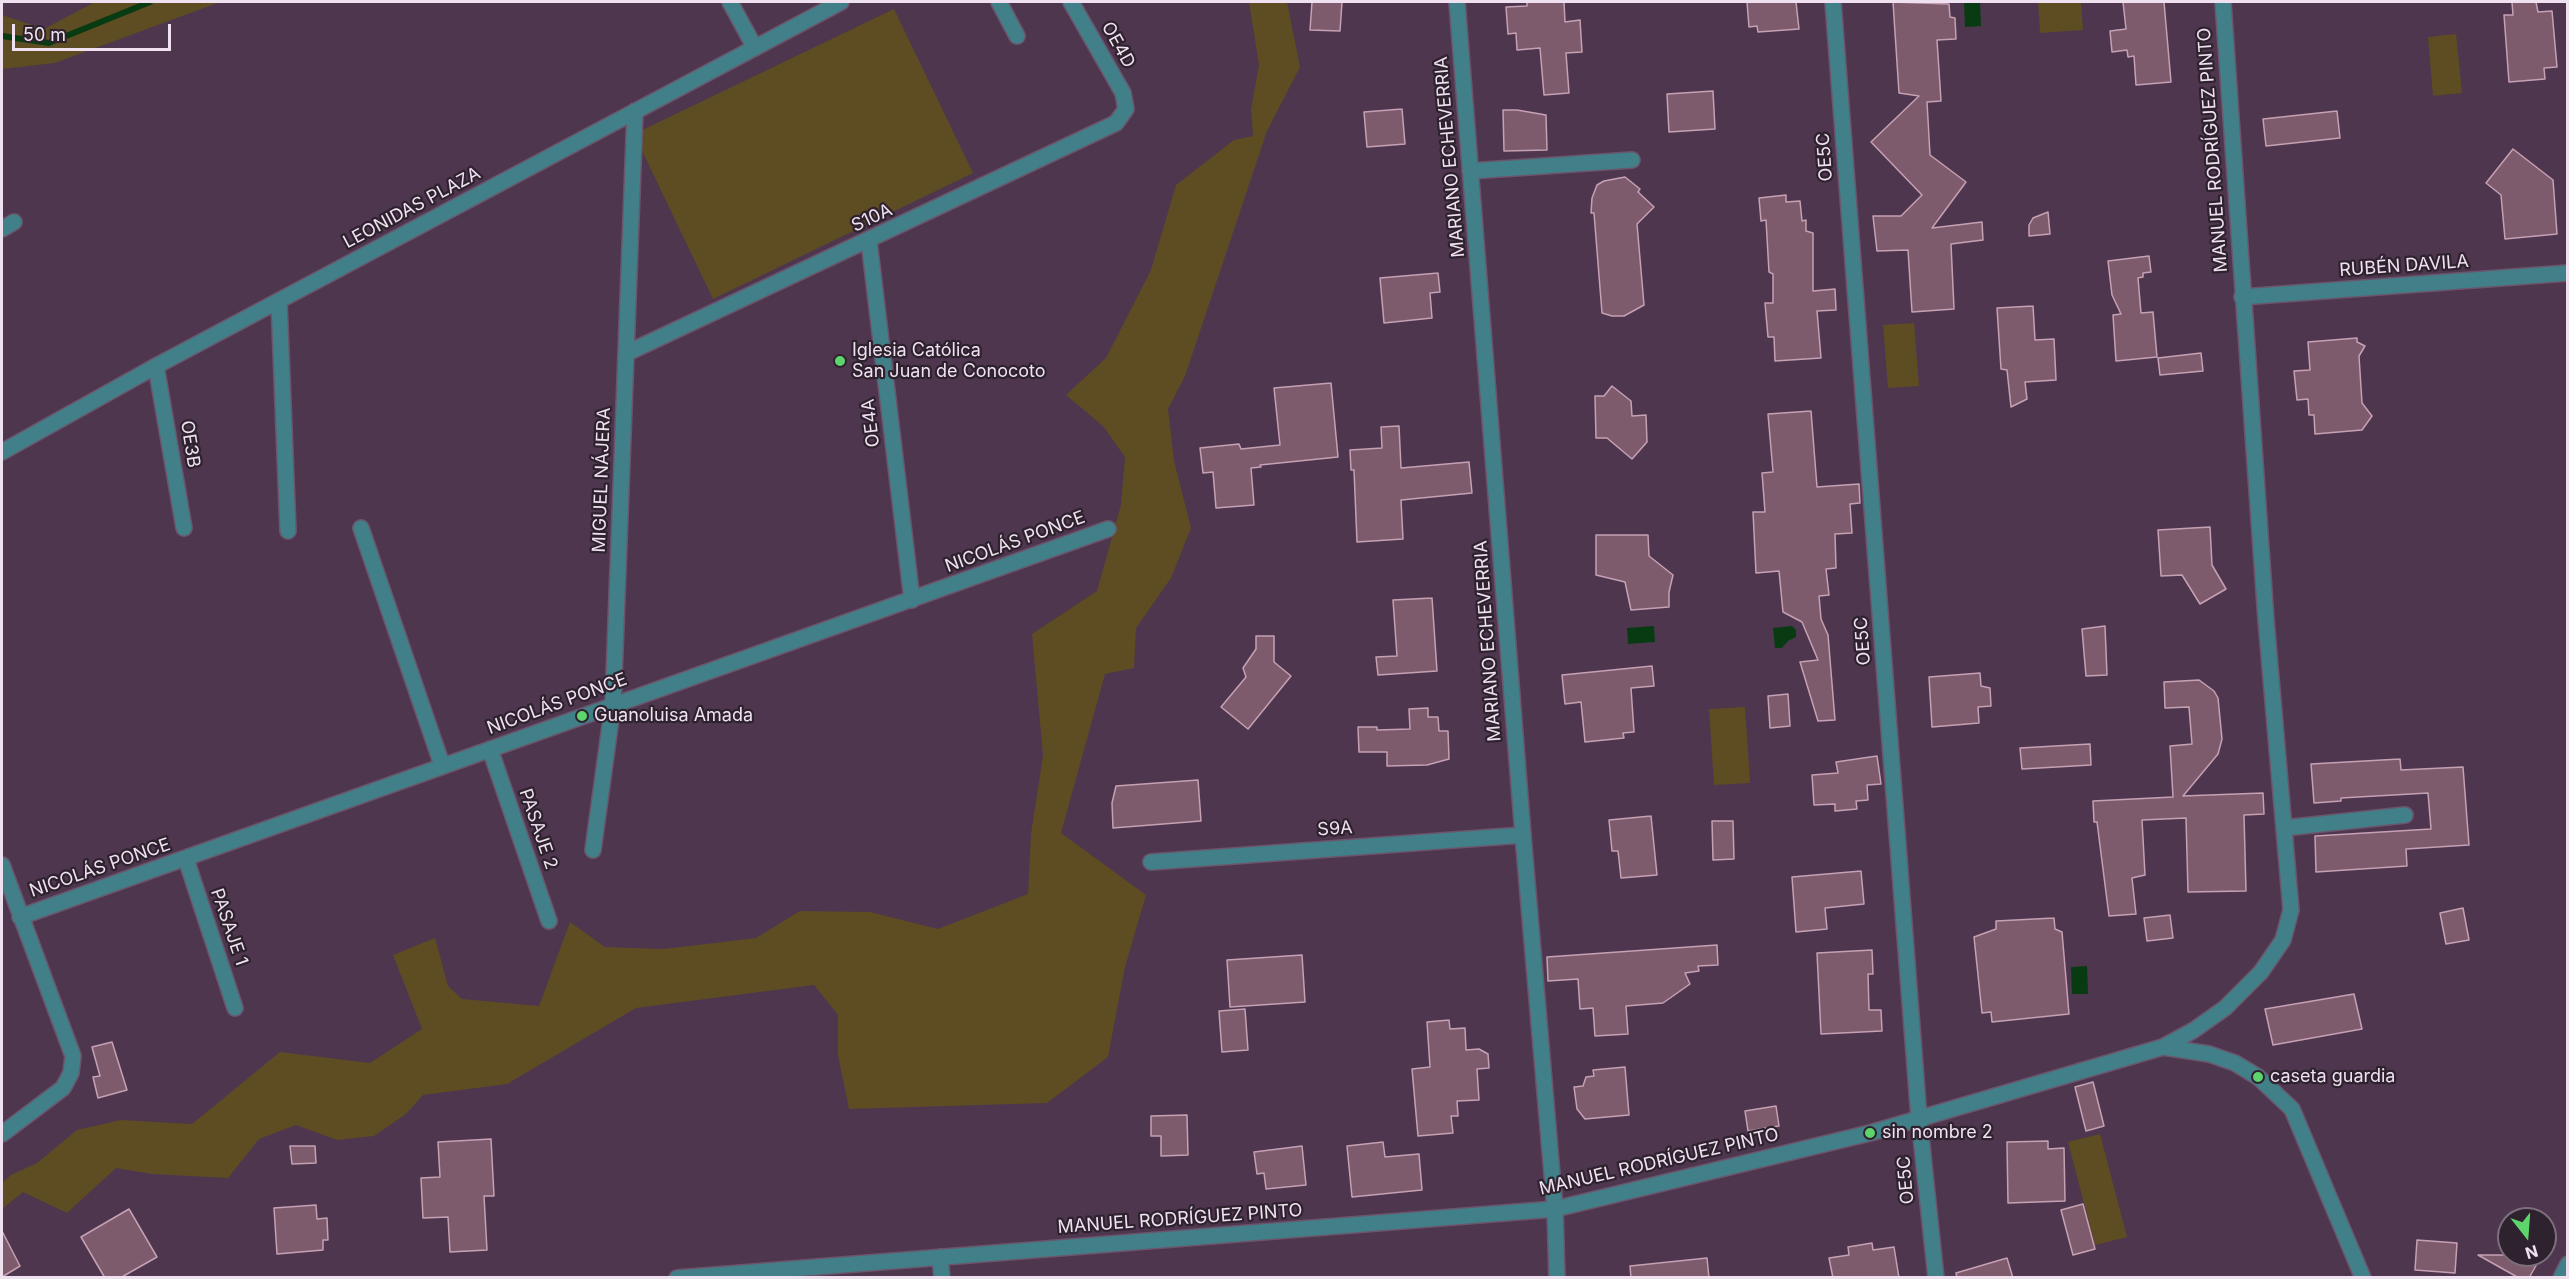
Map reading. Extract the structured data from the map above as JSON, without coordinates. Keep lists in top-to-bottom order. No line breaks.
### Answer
{"streets":{"street":["OE4D","MANUEL RODRÍGUEZ PINTO","MARIANO ECHEVERRIA","OE5C","LEONIDAS PLAZA","S10A","RUBÉN DAVILA","OE4A","OE3B","MIGUEL NÁJERA","NICOLÁS PONCE","PASAJE 2","S9A","PASAJE 1"]},"crossings":[["OE4D","S10A"],["MANUEL RODRÍGUEZ PINTO","MARIANO ECHEVERRIA"],["MANUEL RODRÍGUEZ PINTO","OE5C"],["MANUEL RODRÍGUEZ PINTO","RUBÉN DAVILA"],["MARIANO ECHEVERRIA","S9A"],["LEONIDAS PLAZA","OE3B"],["LEONIDAS PLAZA","MIGUEL NÁJERA"],["S10A","OE4A"],["S10A","MIGUEL NÁJERA"],["OE4A","NICOLÁS PONCE"],["MIGUEL NÁJERA","NICOLÁS PONCE"],["NICOLÁS PONCE","PASAJE 2"],["NICOLÁS PONCE","PASAJE 1"]],"places":["Iglesia Católica San Juan de Conocoto","Guanoluisa Amada","caseta guardia","sin nombre 2"],"scale_bar":"50 m","north":"bottom"}
